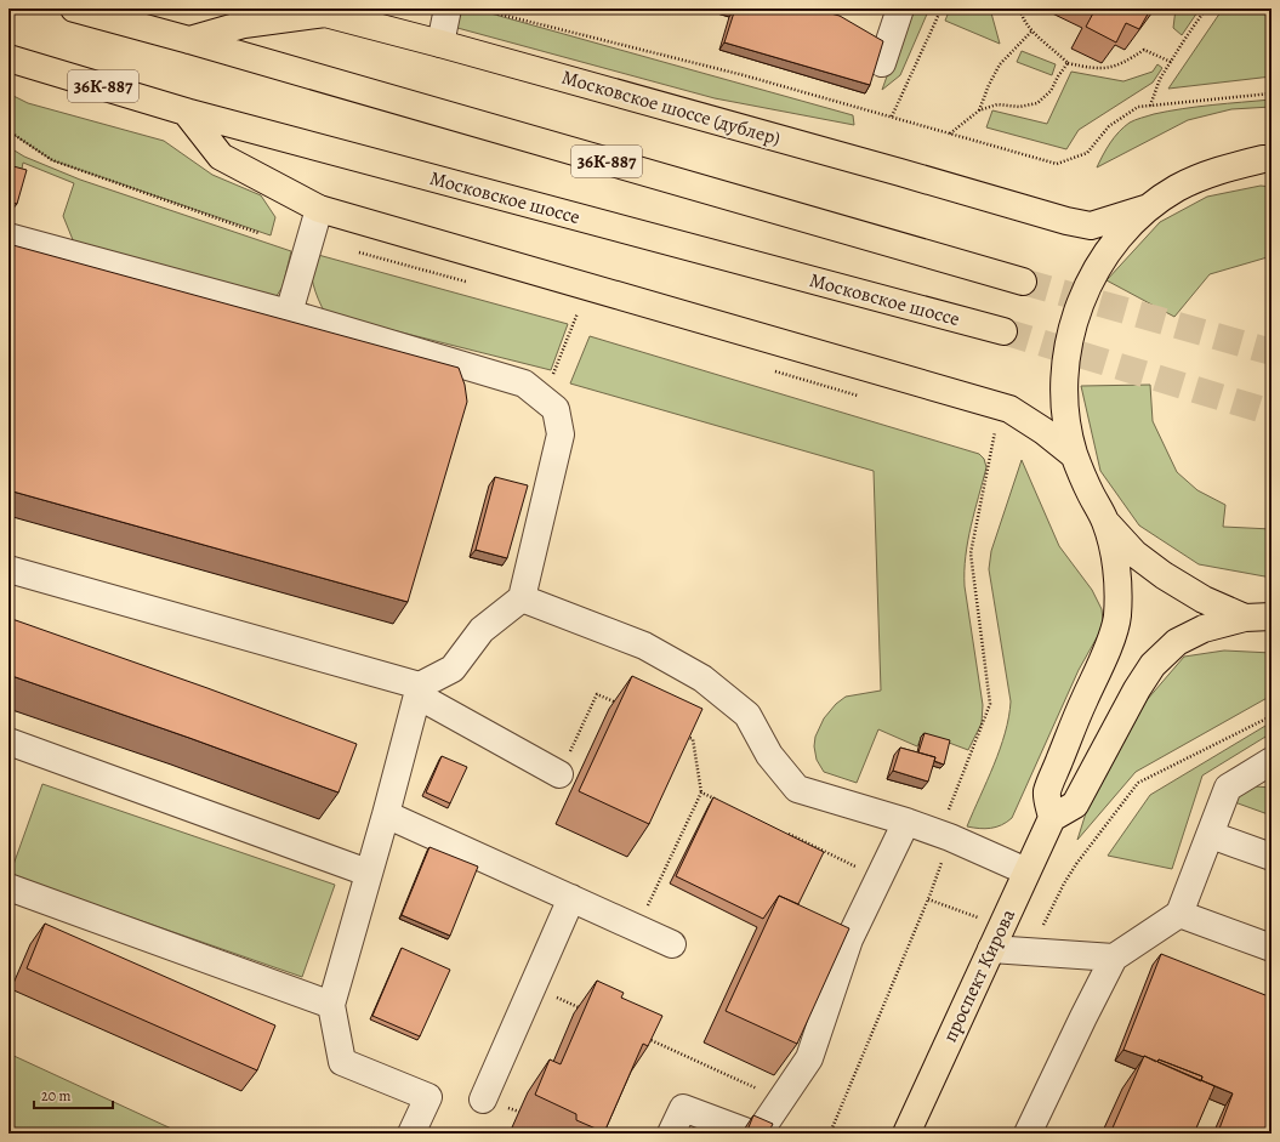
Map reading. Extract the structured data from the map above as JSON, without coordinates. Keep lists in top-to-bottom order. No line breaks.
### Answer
{"streets":{"main road":["36К-887","Московское шоссе (дублер)","Московское шоссе","проспект Кирова"]},"crossings":[["36К-887","Московское шоссе (дублер)"]],"scale_bar":"20 m"}
